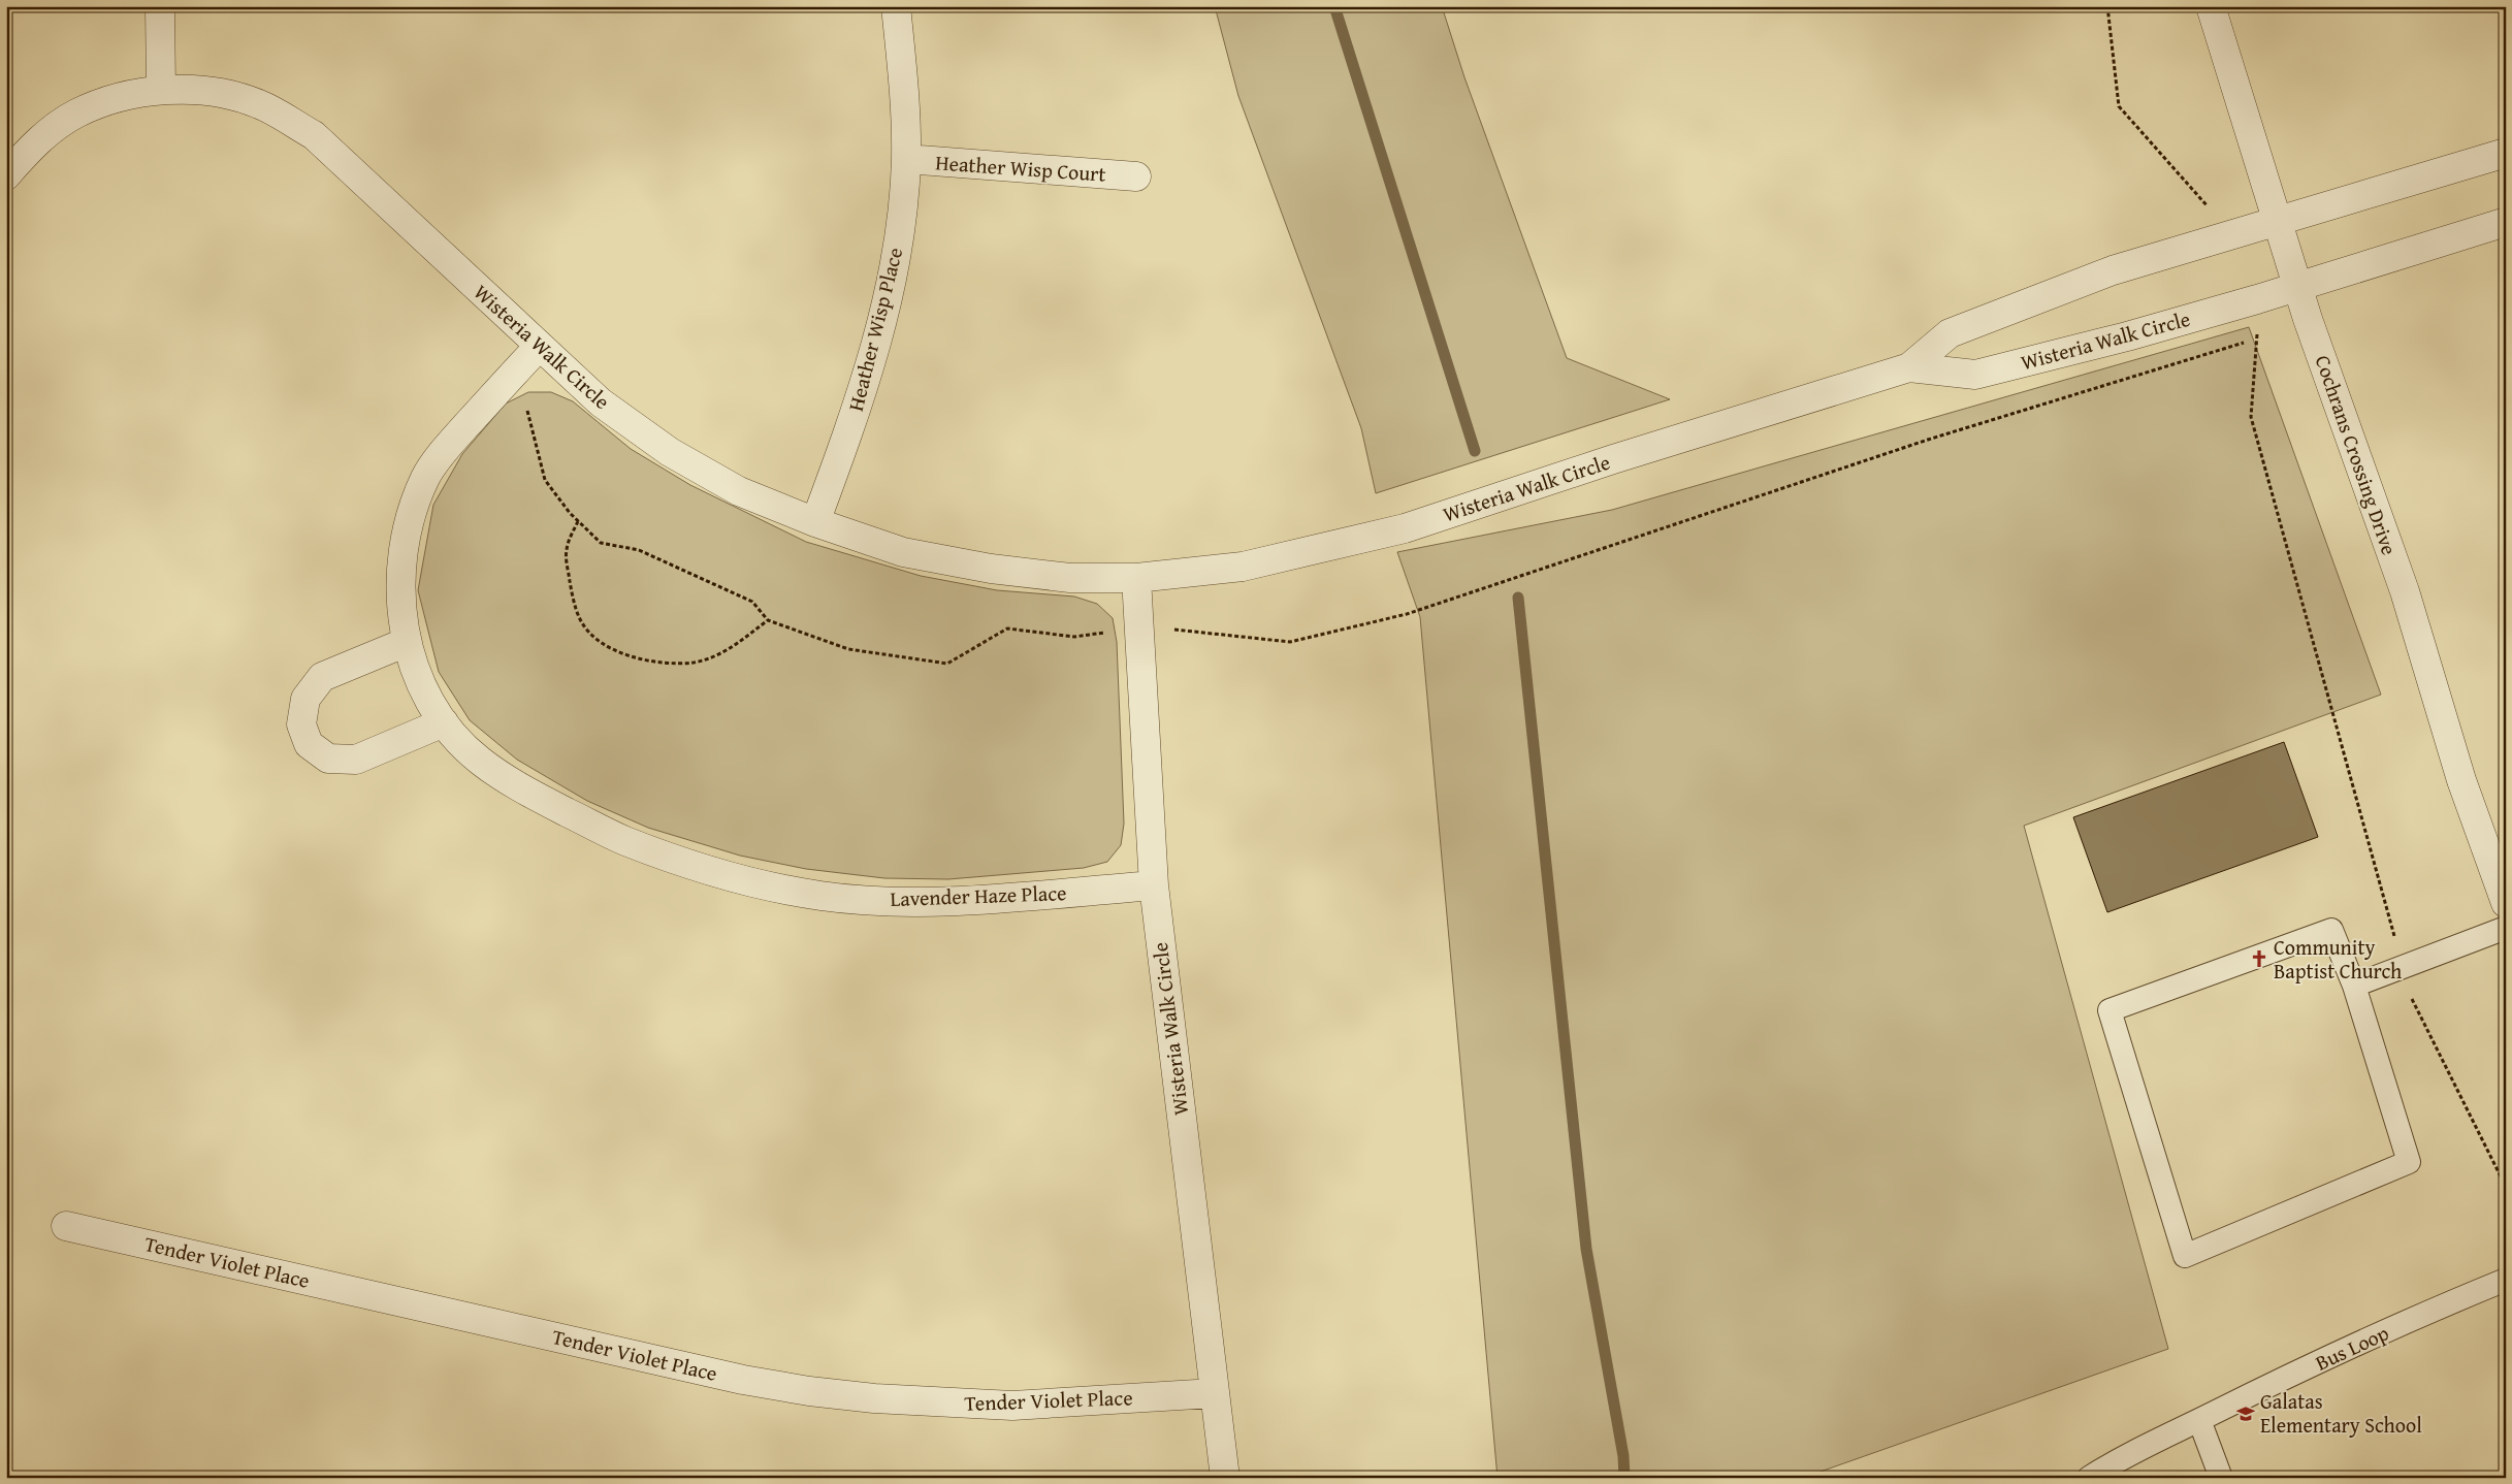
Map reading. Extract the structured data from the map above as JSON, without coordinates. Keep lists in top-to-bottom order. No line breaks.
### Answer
{"streets":{"street":["Heather Wisp Court","Heather Wisp Place","Wisteria Walk Circle","Cochrans Crossing Drive","Lavender Haze Place","Tender Violet Place"],"lane":["Bus Loop"]},"crossings":[["Heather Wisp Court","Heather Wisp Place"],["Heather Wisp Place","Wisteria Walk Circle"],["Wisteria Walk Circle","Cochrans Crossing Drive"],["Wisteria Walk Circle","Lavender Haze Place"],["Wisteria Walk Circle","Tender Violet Place"]],"places":{"church":["Community Baptist Church"],"school or university":["Galatas Elementary School"]}}
